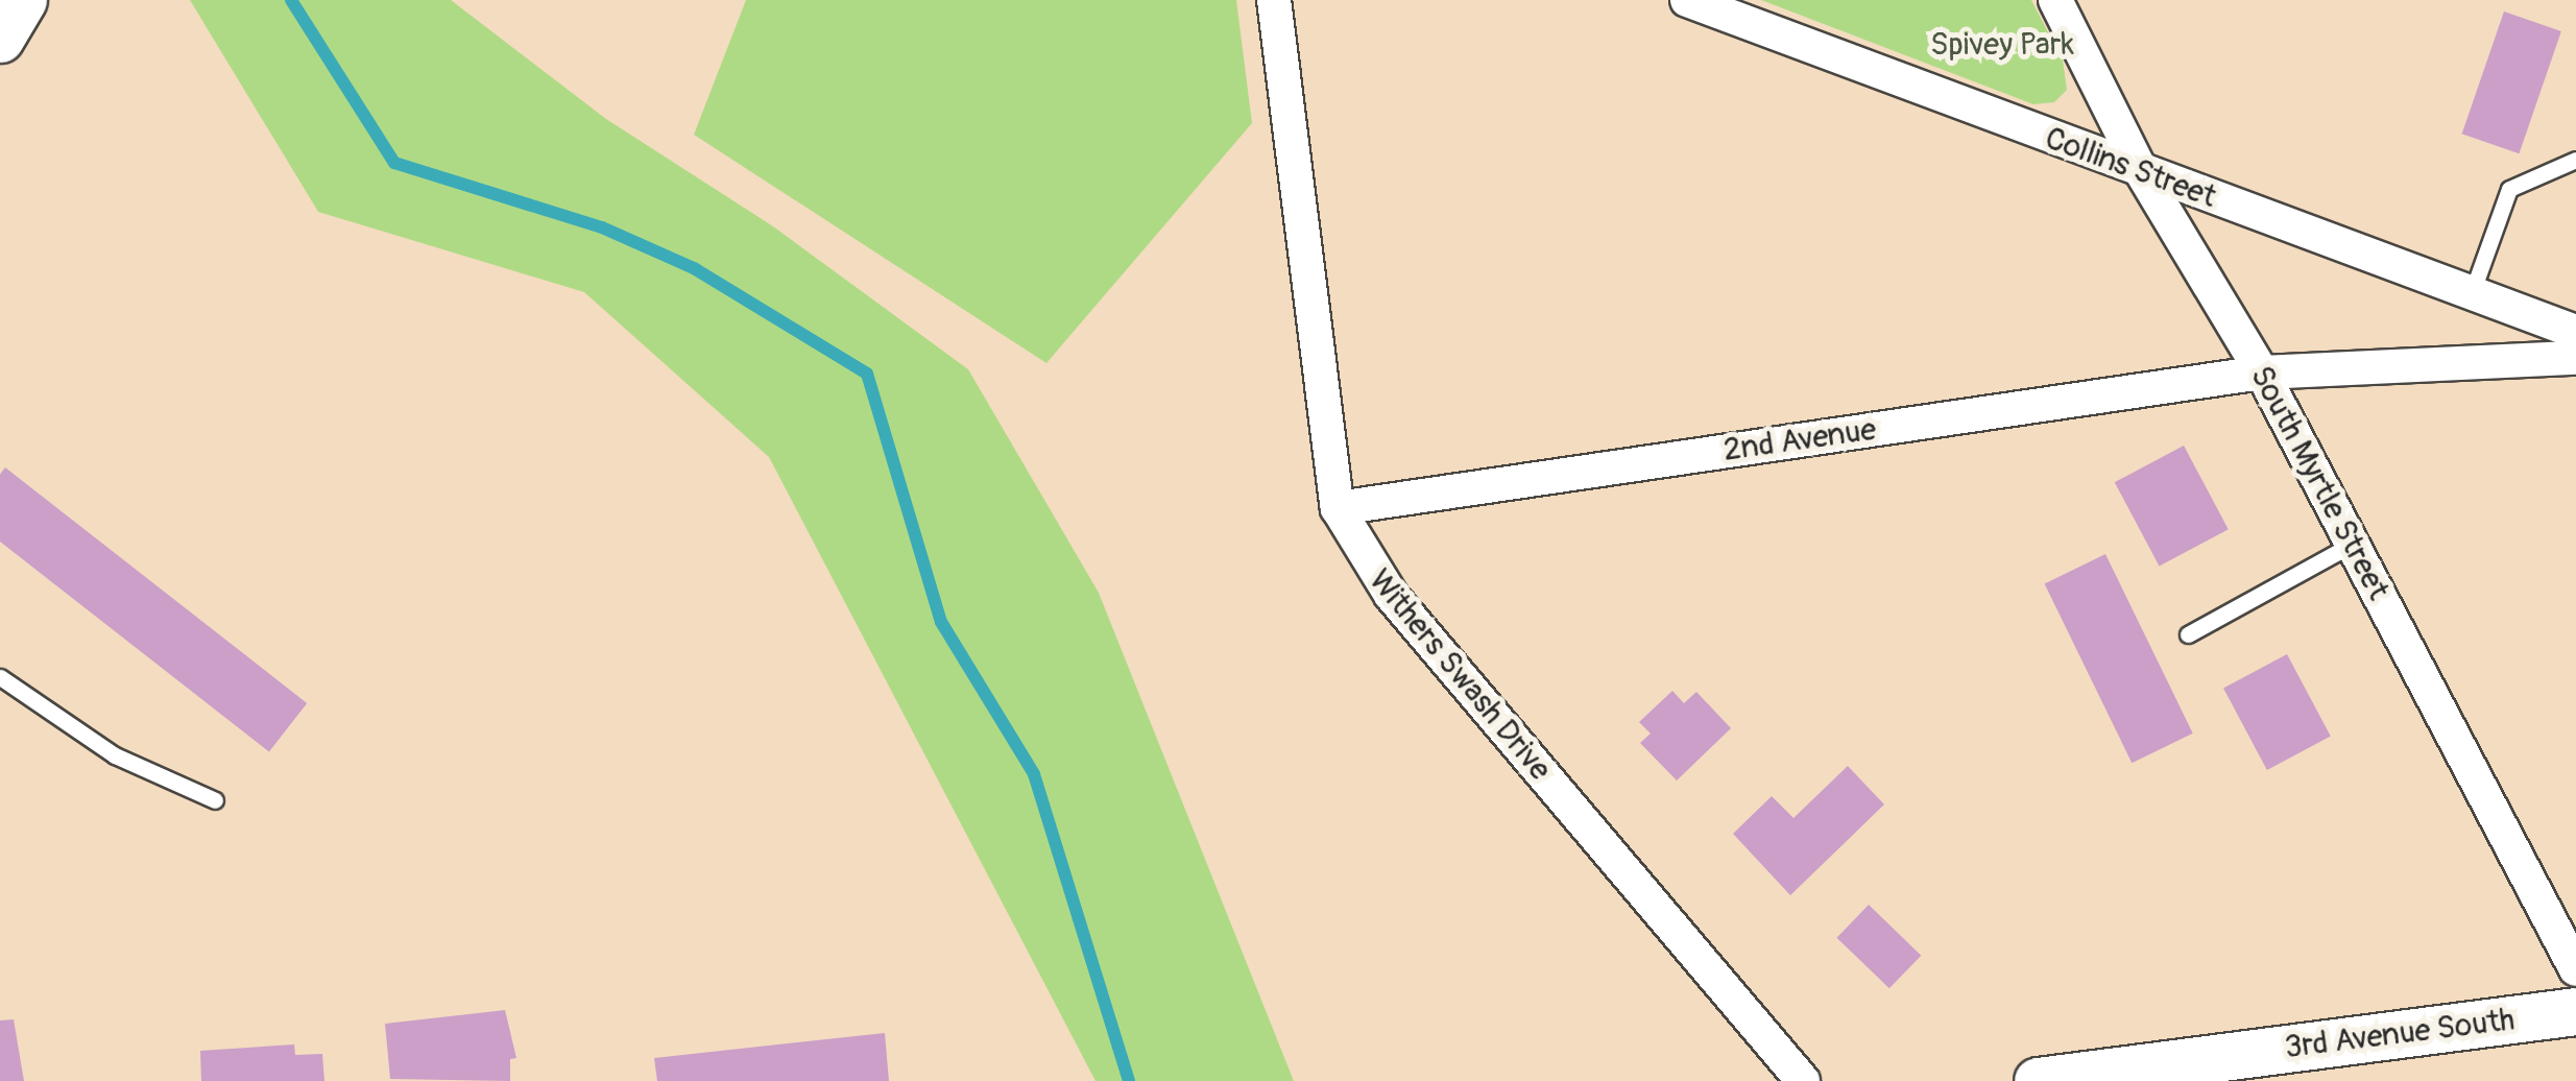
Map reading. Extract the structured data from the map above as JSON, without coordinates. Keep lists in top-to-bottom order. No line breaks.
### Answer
{"streets":{"main road":["3rd Avenue South"],"street":["Collins Street","2nd Avenue","South Myrtle Street","Withers Swash Drive"]},"crossings":[["Collins Street","South Myrtle Street"],["2nd Avenue","South Myrtle Street"],["2nd Avenue","Withers Swash Drive"]],"parks":["Spivey Park"]}
